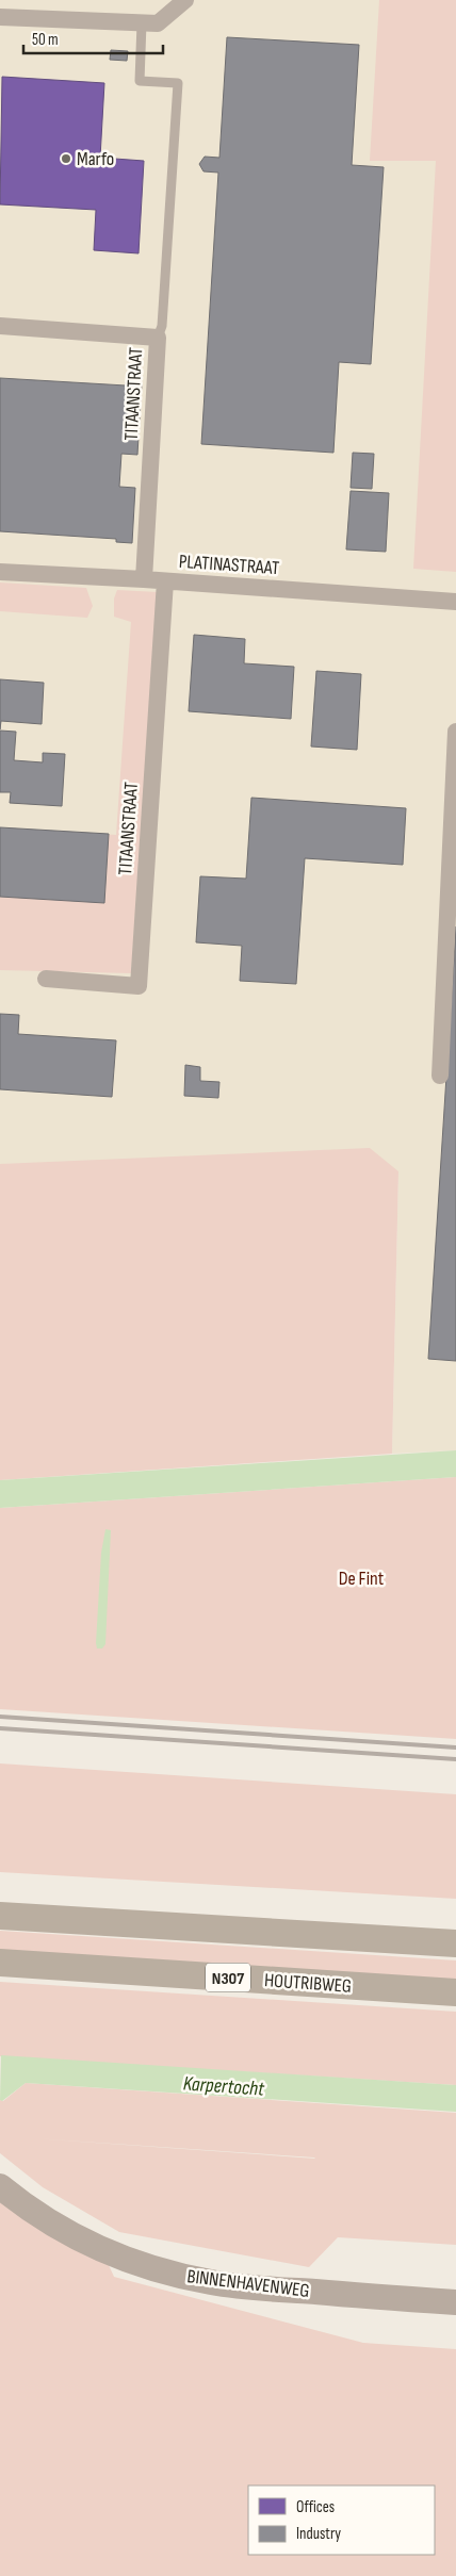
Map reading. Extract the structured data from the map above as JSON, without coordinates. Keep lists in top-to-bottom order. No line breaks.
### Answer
{"streets":{"main road":["N307","HOUTRIBWEG","BINNENHAVENWEG"],"street":["TITAANSTRAAT","PLATINASTRAAT"]},"crossings":[["TITAANSTRAAT","PLATINASTRAAT"]],"water":["Karpertocht"],"parks":["De Fint"],"places":["Marfo"],"legend":["Offices","Industry"],"scale_bar":"50 m"}
